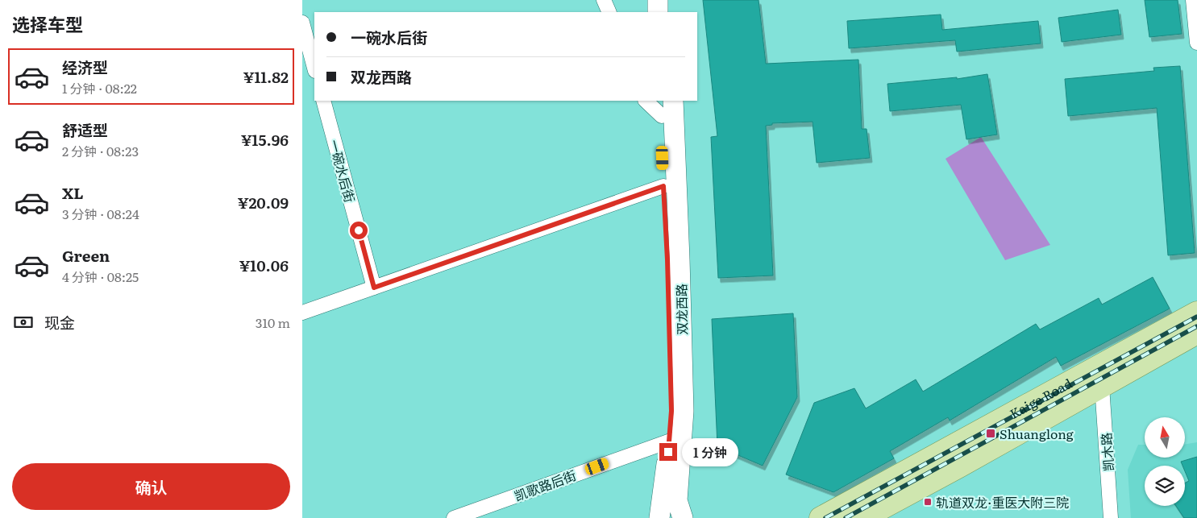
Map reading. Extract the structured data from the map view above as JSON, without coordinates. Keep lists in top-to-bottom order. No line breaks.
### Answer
{"streets":{"main road":["双龙西路","Kaige Road"],"street":["一碗水后街","凯木路","凯歌路后街"]},"crossings":[["双龙西路","凯歌路后街"],["Kaige Road","凯木路"]],"places":{"transit":["Shuanglong","轨道双龙·重医大附三院"]},"north":"top","page":{"heading":"选择车型","banner":["一碗水后街","双龙西路"],"list":[{"name":"经济型","note":"1 分钟 · 08:22","value":"¥11.82"},{"name":"舒适型","note":"2 分钟 · 08:23","value":"¥15.96"},{"name":"XL","note":"3 分钟 · 08:24","value":"¥20.09"},{"name":"Green","note":"4 分钟 · 08:25","value":"¥10.06"}],"pay":["现金","310 m"],"bubble":"1 分钟","buttons":"确认"}}
